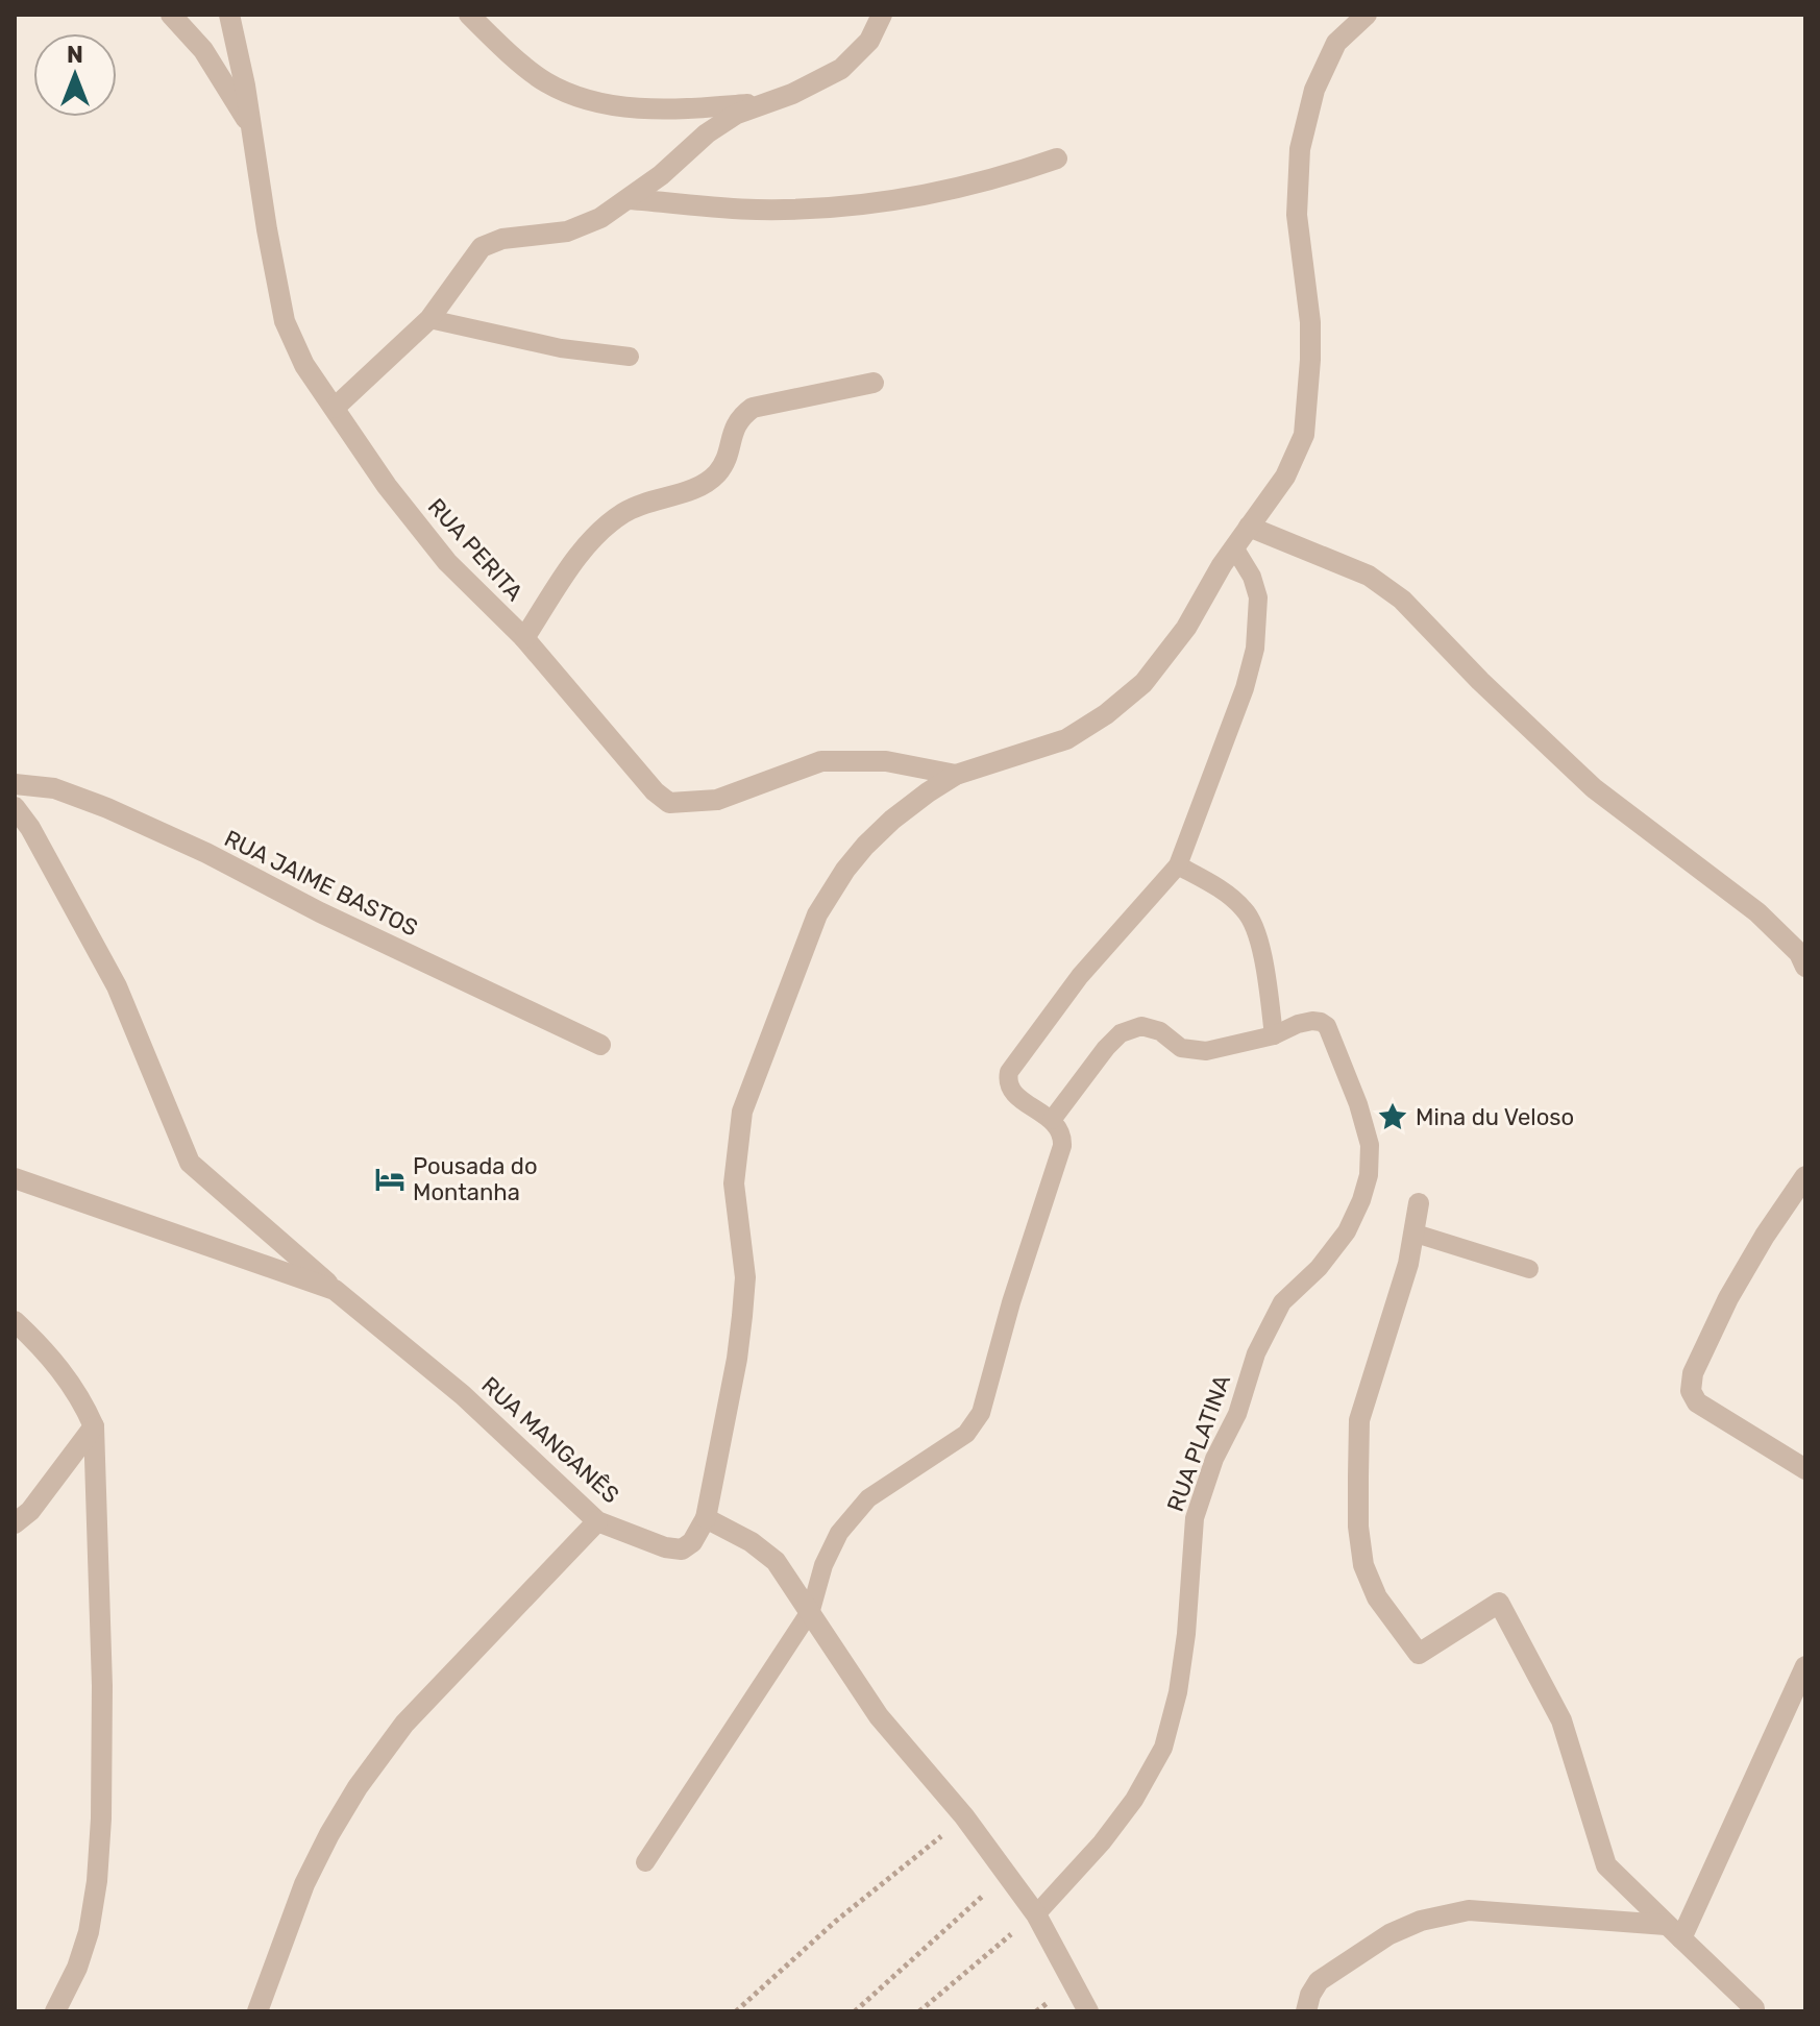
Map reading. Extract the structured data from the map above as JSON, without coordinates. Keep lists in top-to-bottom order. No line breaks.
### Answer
{"streets":{"street":["RUA PERITA","RUA JAIME BASTOS","RUA MANGANÊS"],"lane":["RUA PLATINA"]},"places":{"place":["Mina du Veloso"],"hotel":["Pousada do Montanha"]},"north":"top"}
